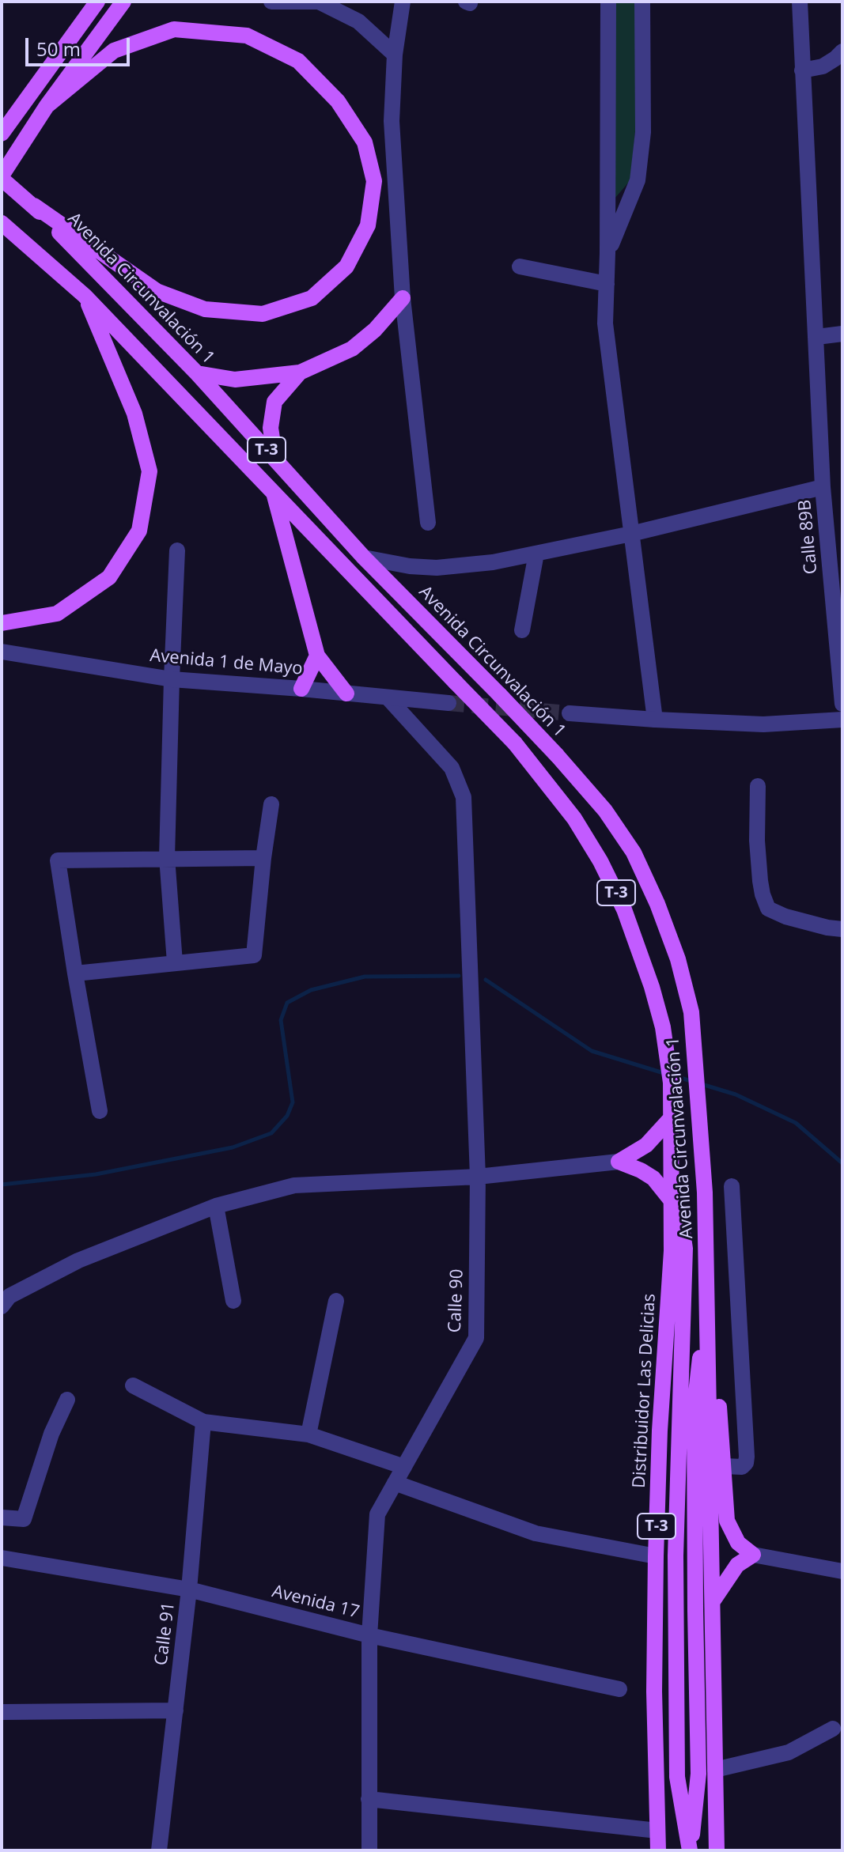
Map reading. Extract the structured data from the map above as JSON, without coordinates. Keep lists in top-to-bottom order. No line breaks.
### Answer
{"streets":{"main road":["Avenida Circunvalación 1","T-3","Distribuidor Las Delicias"],"street":["Calle 89B","Avenida 1 de Mayo","Calle 90","Avenida 17","Calle 91"]},"crossings":[["Avenida Circunvalación 1","T-3"],["Avenida Circunvalación 1","Calle 89B"],["Avenida Circunvalación 1","Distribuidor Las Delicias"],["Avenida 1 de Mayo","Calle 90"],["Calle 90","Avenida 17"],["Avenida 17","Calle 91"]],"scale_bar":"50 m"}
